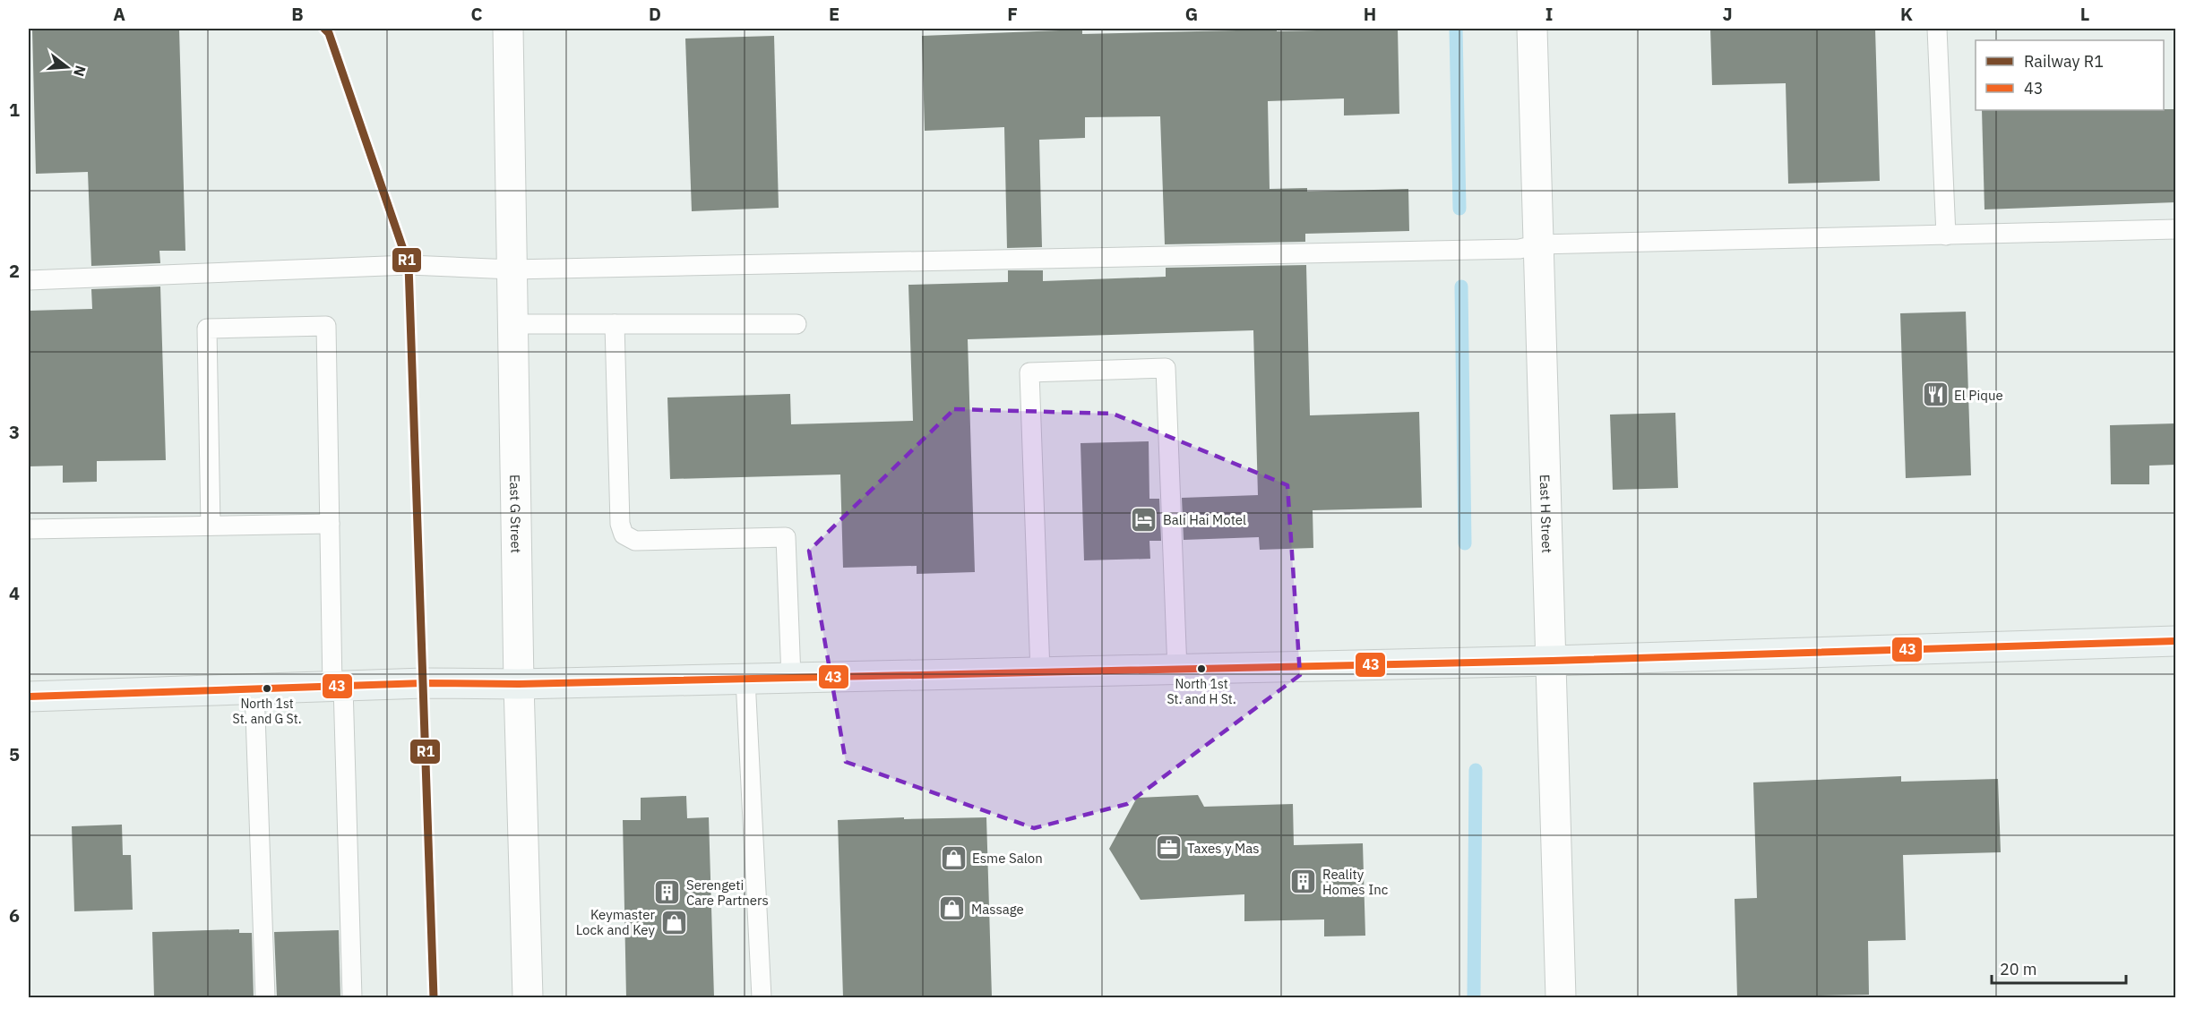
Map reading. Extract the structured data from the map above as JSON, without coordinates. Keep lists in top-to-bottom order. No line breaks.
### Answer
{"streets":{"street":["East G Street","East H Street"]},"places":{"restaurant":["El Pique"],"hotel":["Bali Hai Motel"],"other":["North 1st St. and H St.","North 1st St. and G St."],"office":["Taxes y Mas"],"shop":["Esme Salon","Massage","Keymaster Lock and Key"],"building":["Reality Homes Inc","Serengeti Care Partners"]},"lines":["rail line R1","transit line 43"],"legend":["Railway R1","43"],"scale_bar":"20 m","north":"right","grid":{"columns":["A","B","C","D","E","F","G","H","I","J","K","L"],"rows":["1","2","3","4","5","6"]}}
